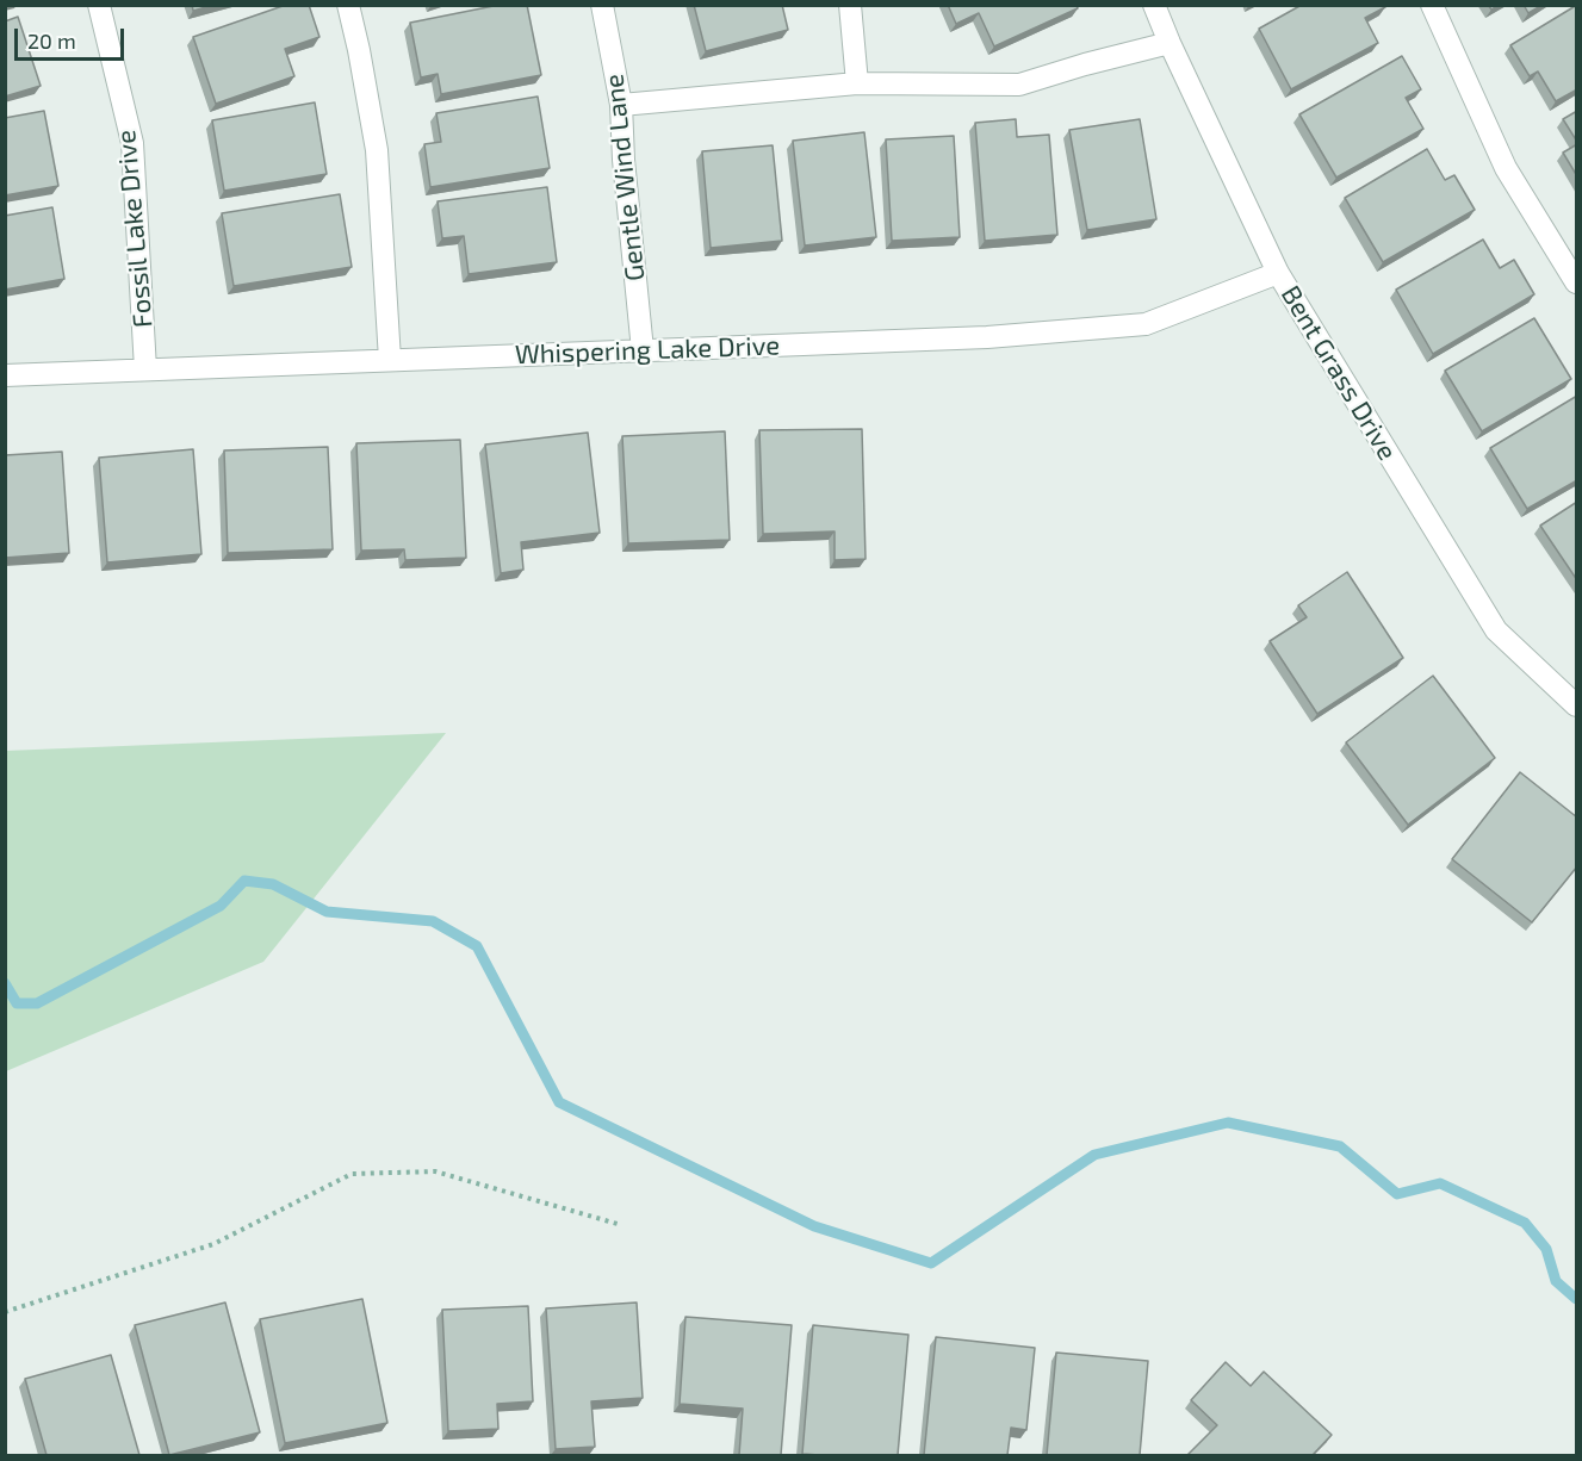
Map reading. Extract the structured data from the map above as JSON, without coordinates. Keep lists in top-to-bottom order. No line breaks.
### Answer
{"streets":{"street":["Gentle Wind Lane","Fossil Lake Drive","Whispering Lake Drive","Bent Grass Drive"]},"crossings":[["Gentle Wind Lane","Whispering Lake Drive"],["Fossil Lake Drive","Whispering Lake Drive"],["Whispering Lake Drive","Bent Grass Drive"]],"scale_bar":"20 m"}
